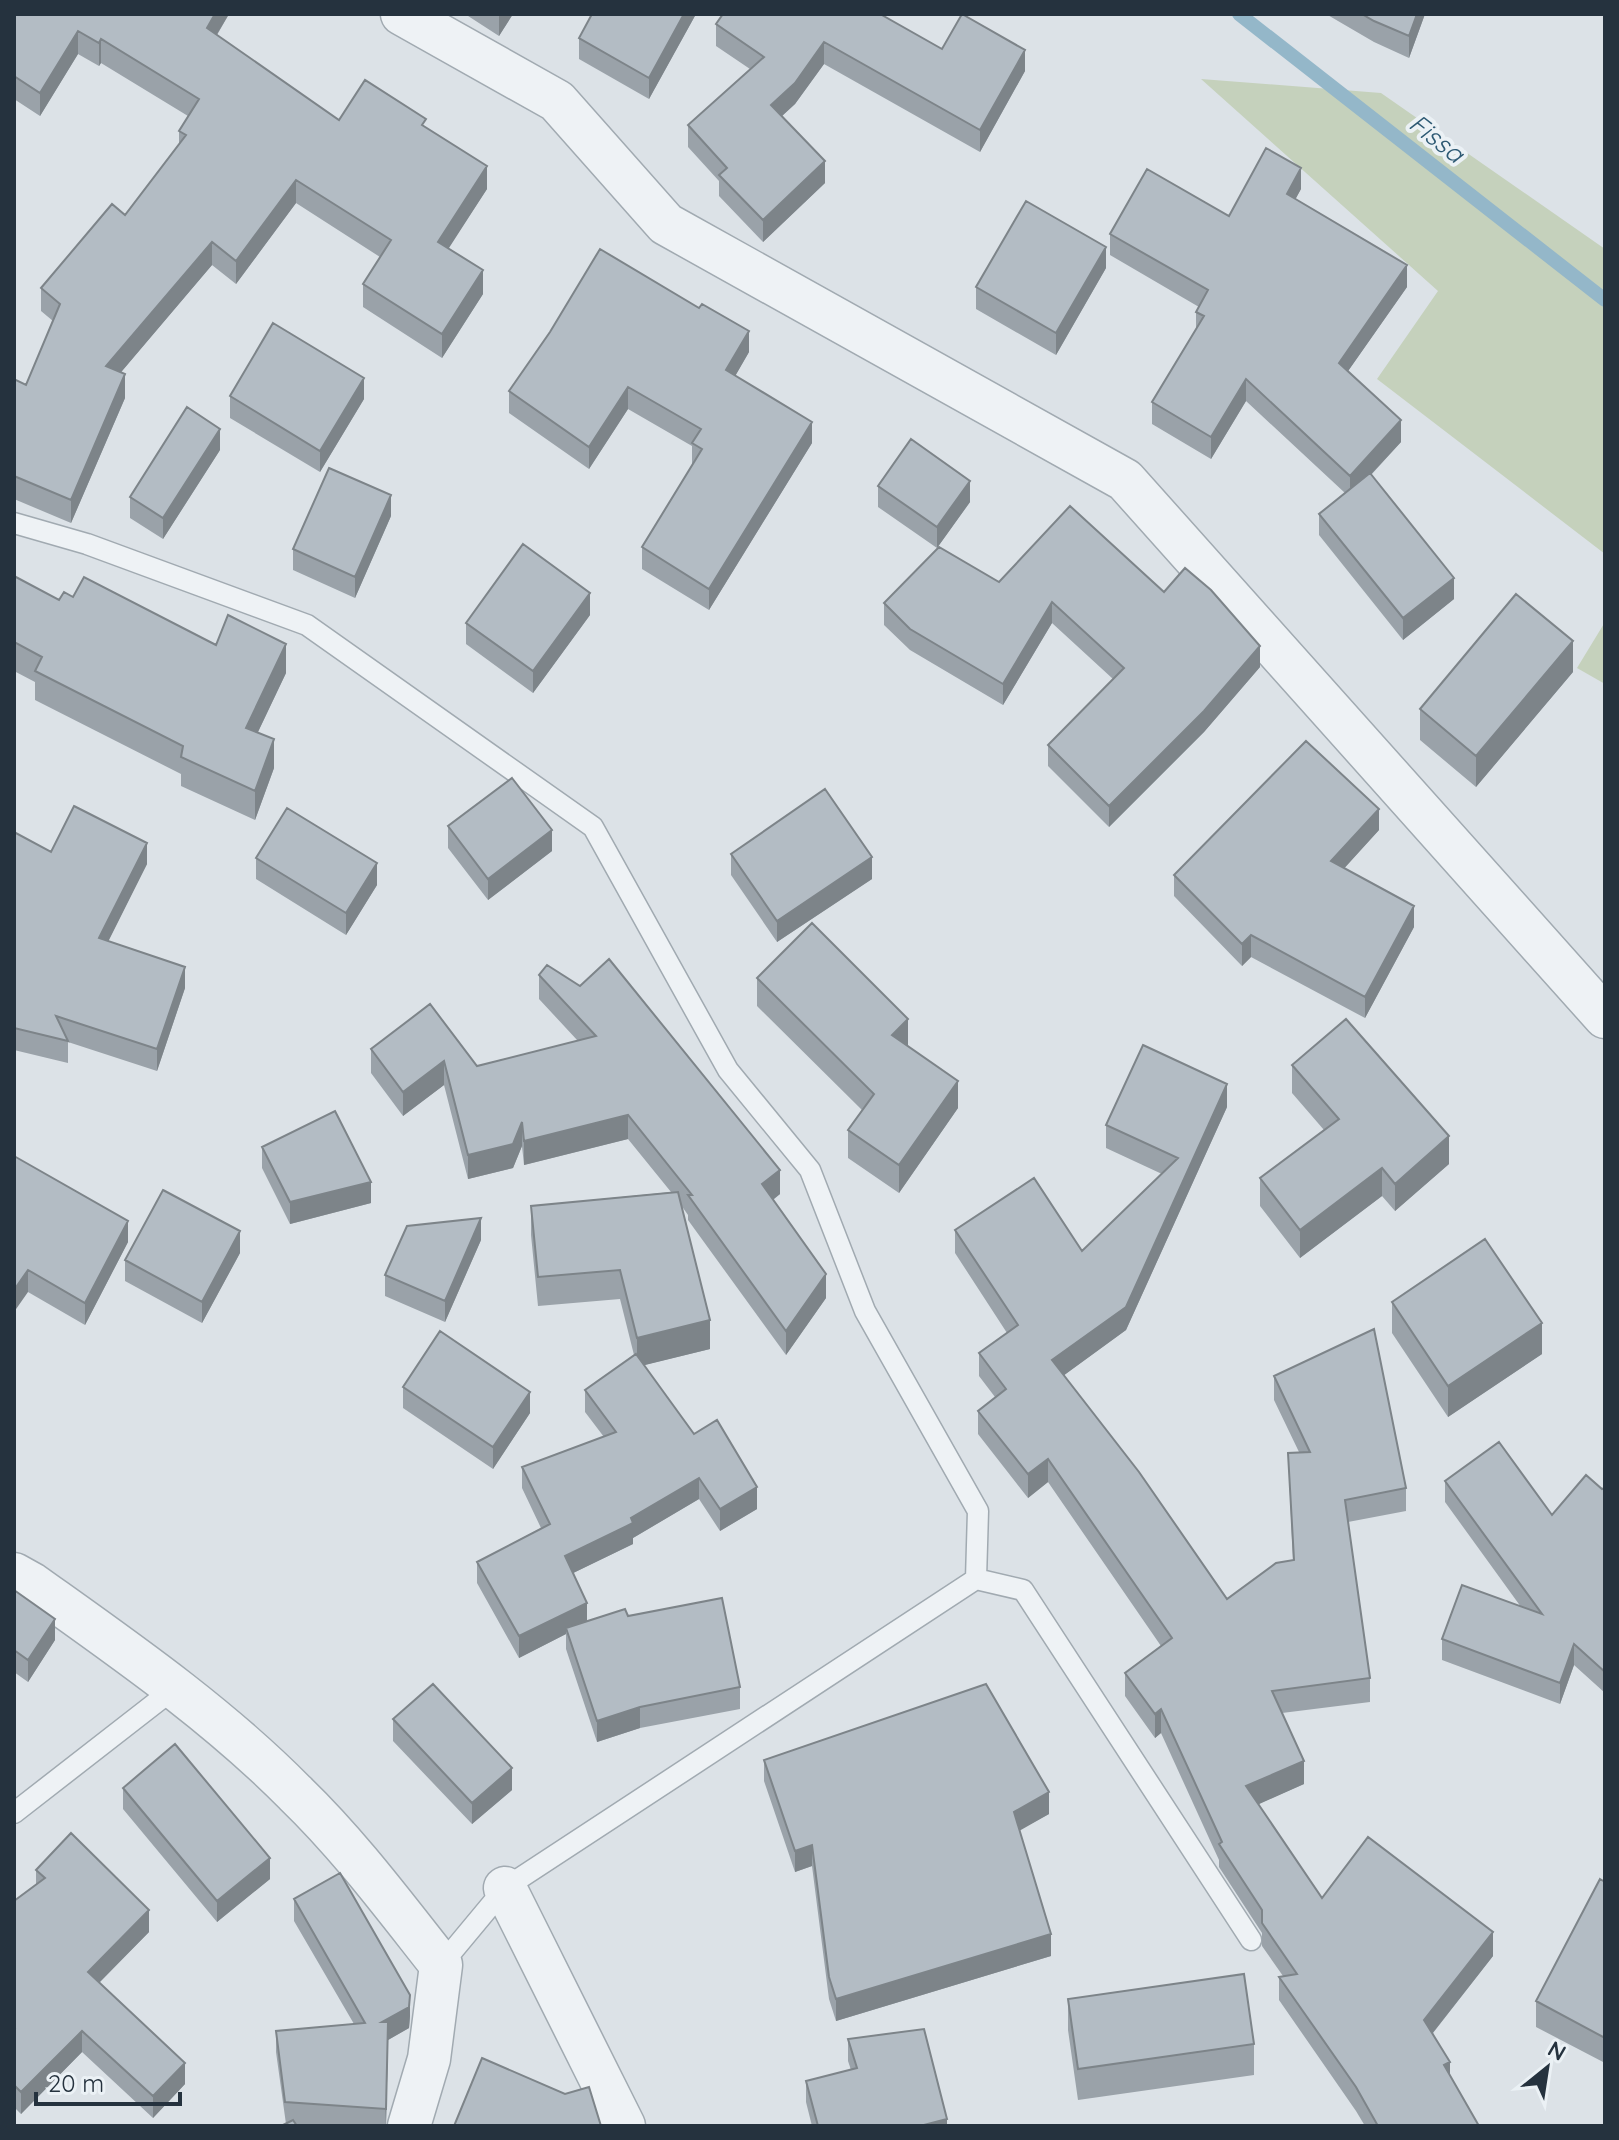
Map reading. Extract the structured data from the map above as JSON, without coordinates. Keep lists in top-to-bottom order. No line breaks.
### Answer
{"water":["Fissa"],"scale_bar":"20 m","north":"top right"}
